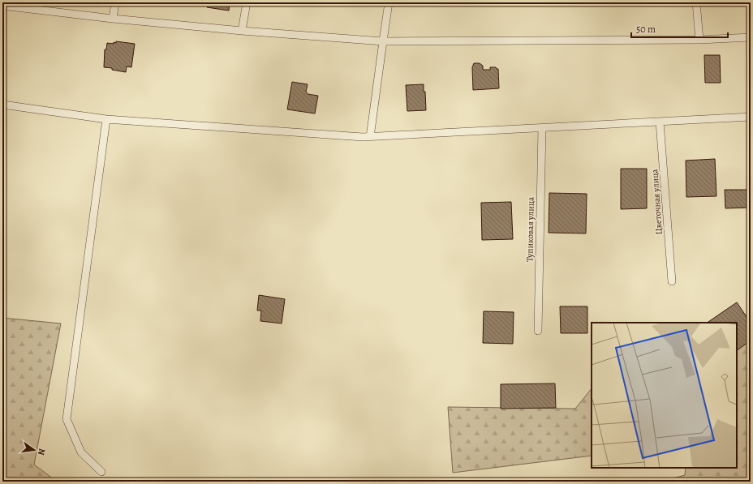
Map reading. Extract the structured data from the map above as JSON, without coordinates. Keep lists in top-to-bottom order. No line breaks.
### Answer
{"streets":{"lane":["Цветочная улица","Тупиковая улица"]},"scale_bar":"50 m","north":"right"}
